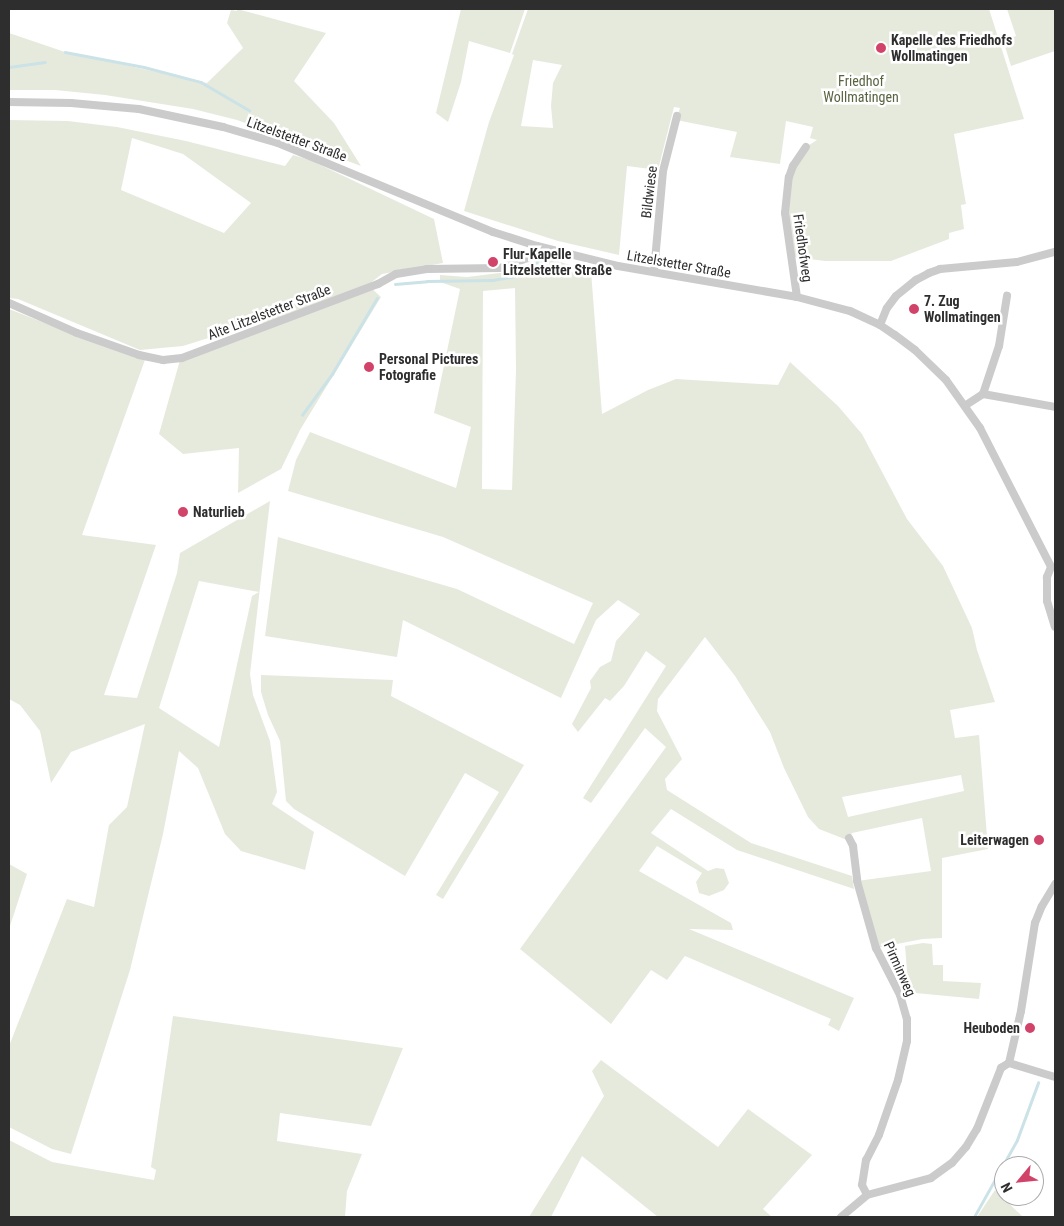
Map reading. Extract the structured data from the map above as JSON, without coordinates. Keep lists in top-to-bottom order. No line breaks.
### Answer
{"streets":{"street":["Litzelstetter Straße","Bildwiese","Friedhofweg","Alte Litzelstetter Straße","Pirminweg"]},"crossings":[["Litzelstetter Straße","Bildwiese"],["Litzelstetter Straße","Friedhofweg"],["Litzelstetter Straße","Alte Litzelstetter Straße"]],"parks":["Friedhof Wollmatingen"],"places":["Kapelle des Friedhofs Wollmatingen","Flur-Kapelle Litzelstetter Straße","7. Zug Wollmatingen","Personal Pictures Fotografie","Naturlieb","Leiterwagen","Heuboden"],"north":"bottom left"}
